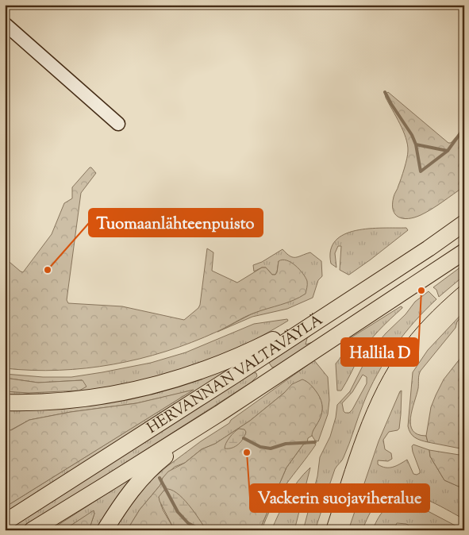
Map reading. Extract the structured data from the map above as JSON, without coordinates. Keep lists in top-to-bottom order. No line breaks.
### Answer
{"streets":{"highway":["HERVANNAN VALTAVÄYLÄ"]},"places":["Tuomaanlähteenpuisto","Hallila D","Vackerin suojaviheralue"]}
